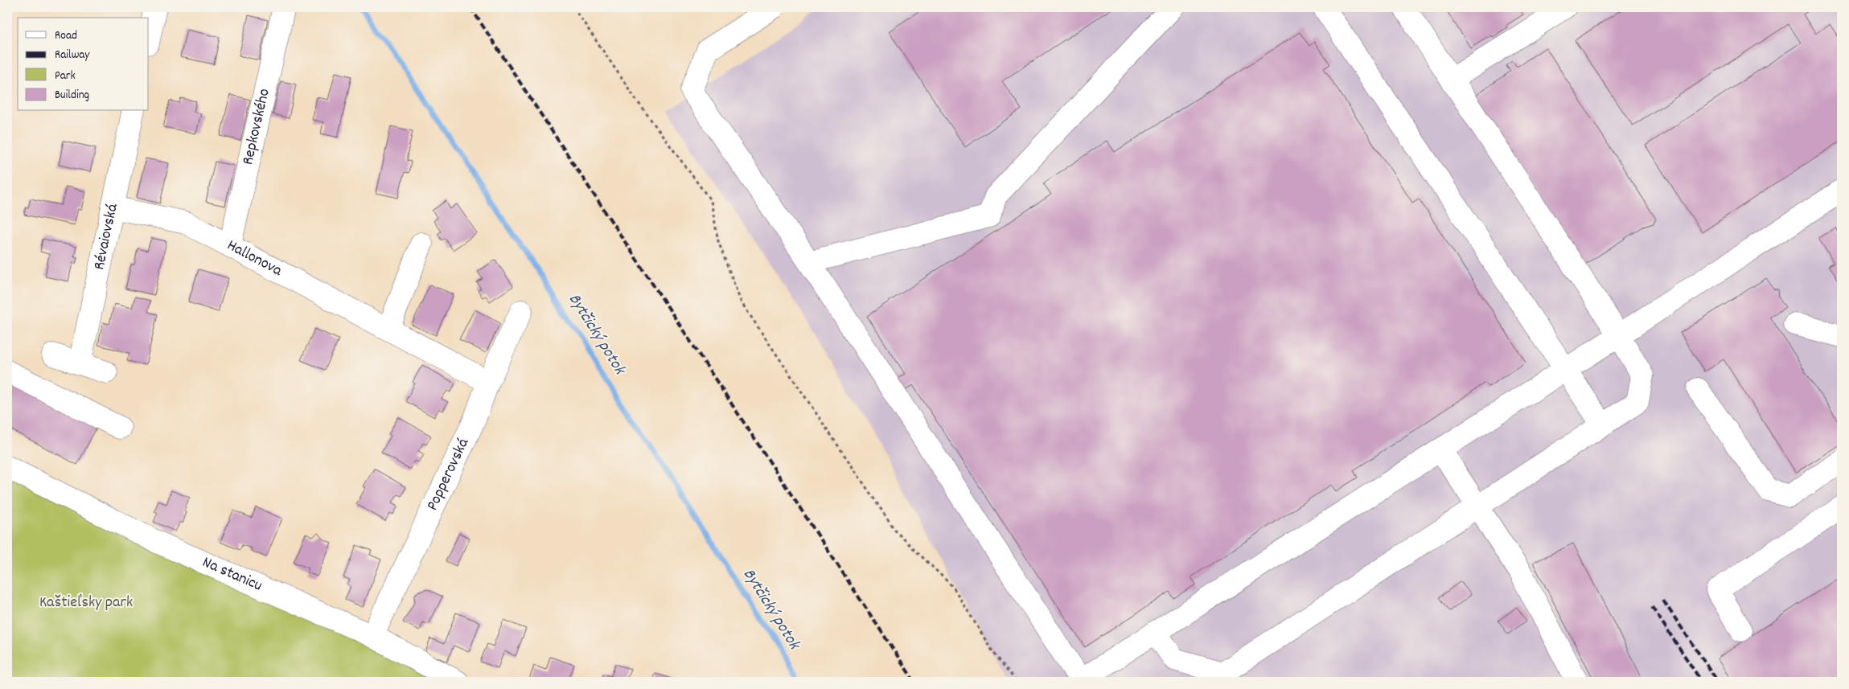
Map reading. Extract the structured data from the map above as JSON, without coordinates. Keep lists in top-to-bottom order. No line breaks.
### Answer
{"streets":{"street":["Repkovského","Révaiovská","Hallonova","Popperovská","Na stanicu"]},"crossings":[["Repkovského","Hallonova"],["Révaiovská","Hallonova"],["Hallonova","Popperovská"],["Popperovská","Na stanicu"]],"water":["Bytčický potok"],"parks":["Kaštieľsky park"],"legend":["Road","Railway","Park","Building"]}
